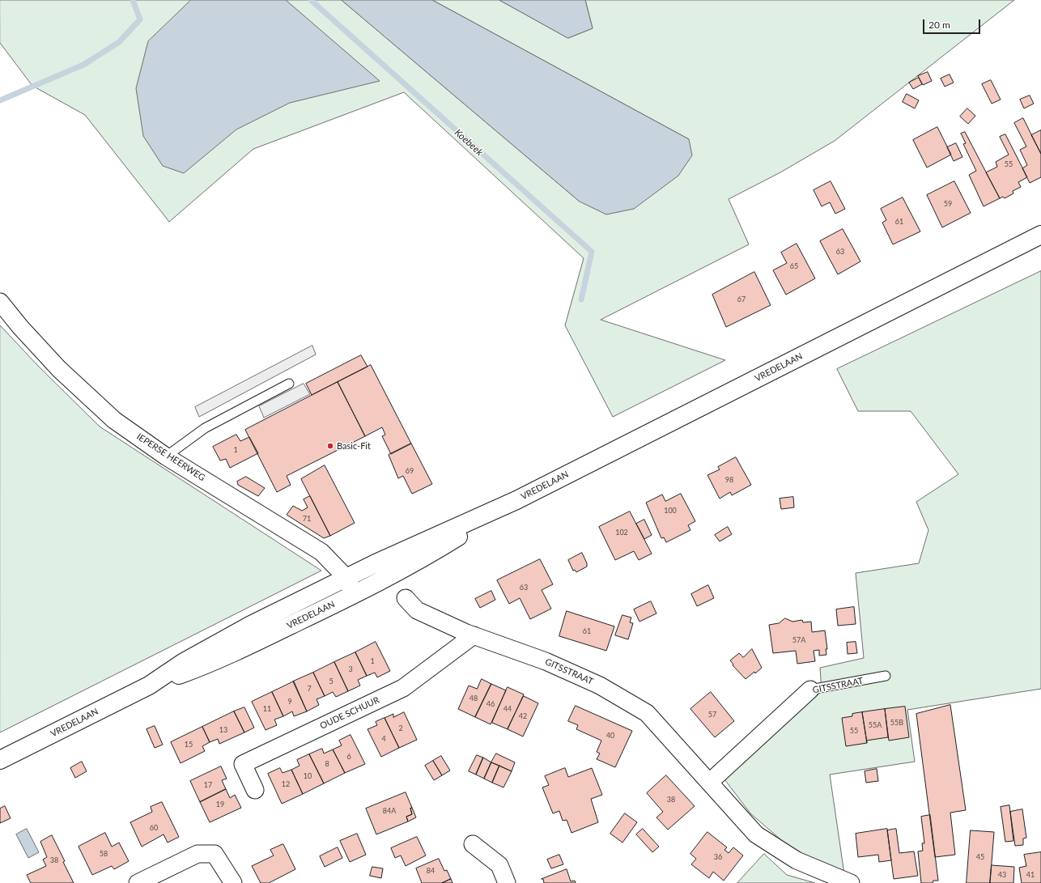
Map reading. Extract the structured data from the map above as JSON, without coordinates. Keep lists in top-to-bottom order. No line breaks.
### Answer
{"streets":{"main road":["VREDELAAN"],"street":["IEPERSE HEERWEG","GITSSTRAAT","OUDE SCHUUR"]},"crossings":[["VREDELAAN","IEPERSE HEERWEG"],["GITSSTRAAT","OUDE SCHUUR"]],"water":["Koebeek"],"places":["Basic-Fit"],"house_numbers":["55","59","61","63","65","67","1","69","98","100","71","102","63","61","57A","1","3","5","7","48","9","46","11","44","57","42","55B","55A","2","13","55","40","4","15","6","8","10","12","17","38","19","84A","60","58","36","45","38","84","43","41"],"scale_bar":"20 m"}
